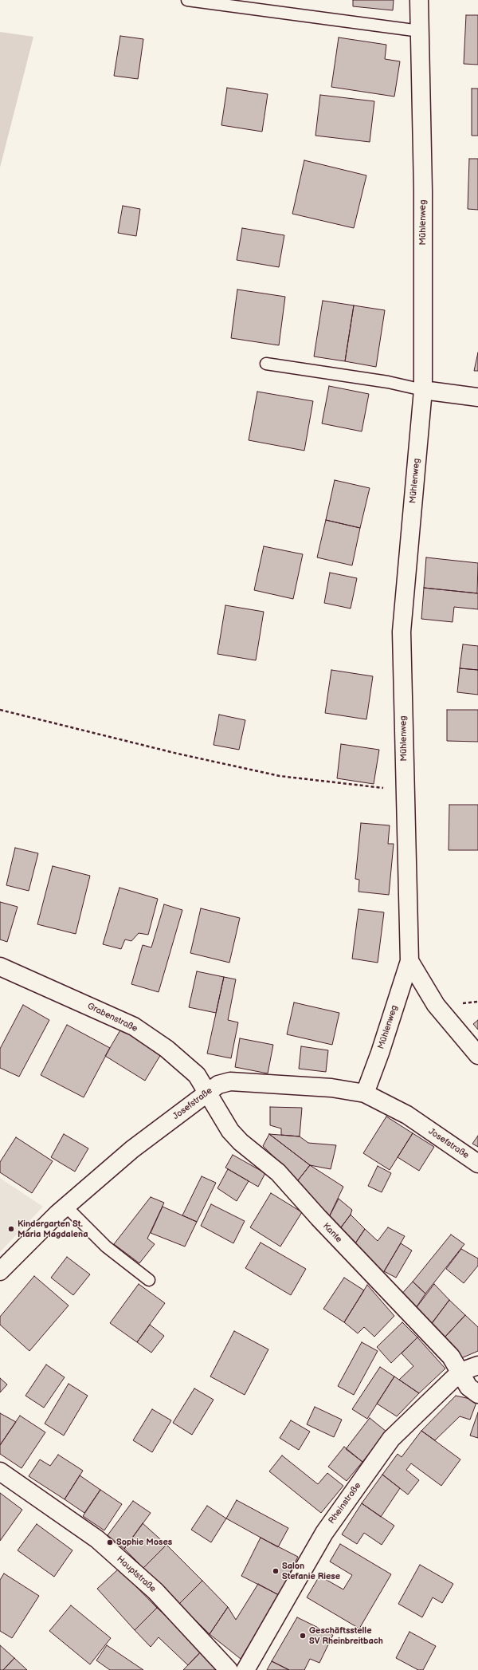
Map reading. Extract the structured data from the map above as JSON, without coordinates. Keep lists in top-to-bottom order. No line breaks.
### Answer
{"streets":{"street":["Mühlenweg","Grabenstraße","Josefstraße","Kante","Rheinstraße","Hauptstraße"]},"crossings":[["Mühlenweg","Josefstraße"],["Grabenstraße","Josefstraße"],["Grabenstraße","Kante"],["Josefstraße","Kante"],["Kante","Rheinstraße"]],"places":["Kindergarten St. Maria Magdalena","Sophie Moses","Salon Stefanie Riese","Geschäftsstelle SV Rheinbreitbach"]}
